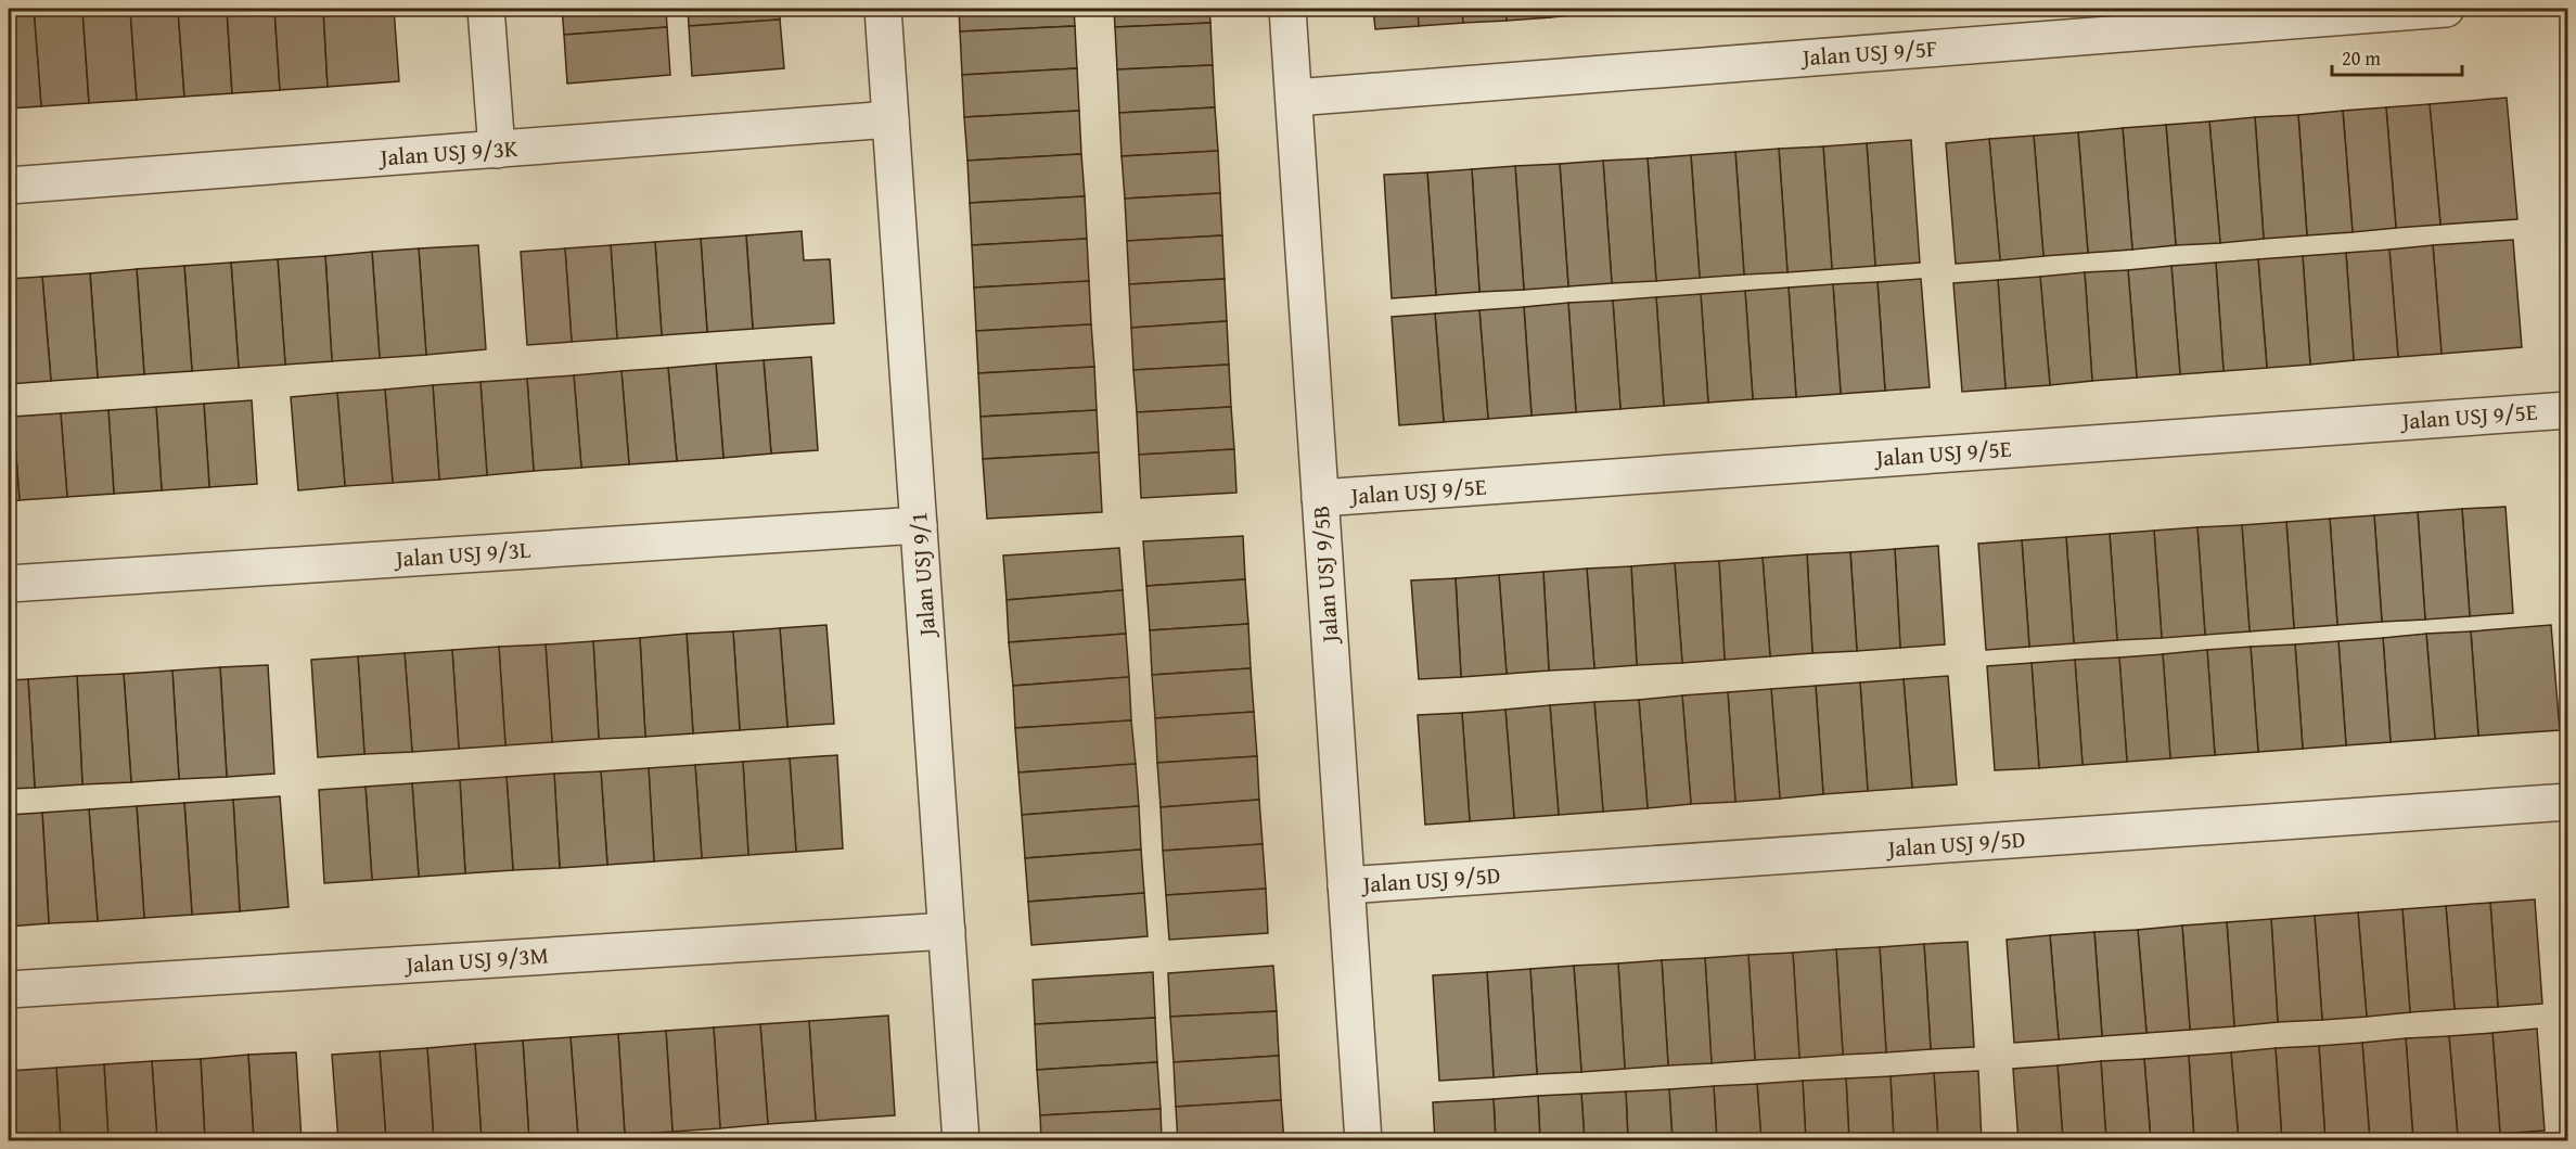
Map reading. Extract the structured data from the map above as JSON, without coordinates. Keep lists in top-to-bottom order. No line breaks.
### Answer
{"streets":{"street":["Jalan USJ 9/5F","Jalan USJ 9/3K","Jalan USJ 9/5E","Jalan USJ 9/3L","Jalan USJ 9/1","Jalan USJ 9/5B","Jalan USJ 9/5D","Jalan USJ 9/3M"]},"crossings":[["Jalan USJ 9/5F","Jalan USJ 9/5B"],["Jalan USJ 9/3K","Jalan USJ 9/1"],["Jalan USJ 9/5E","Jalan USJ 9/5B"],["Jalan USJ 9/3L","Jalan USJ 9/1"],["Jalan USJ 9/1","Jalan USJ 9/3M"],["Jalan USJ 9/5B","Jalan USJ 9/5D"]],"scale_bar":"20 m"}
